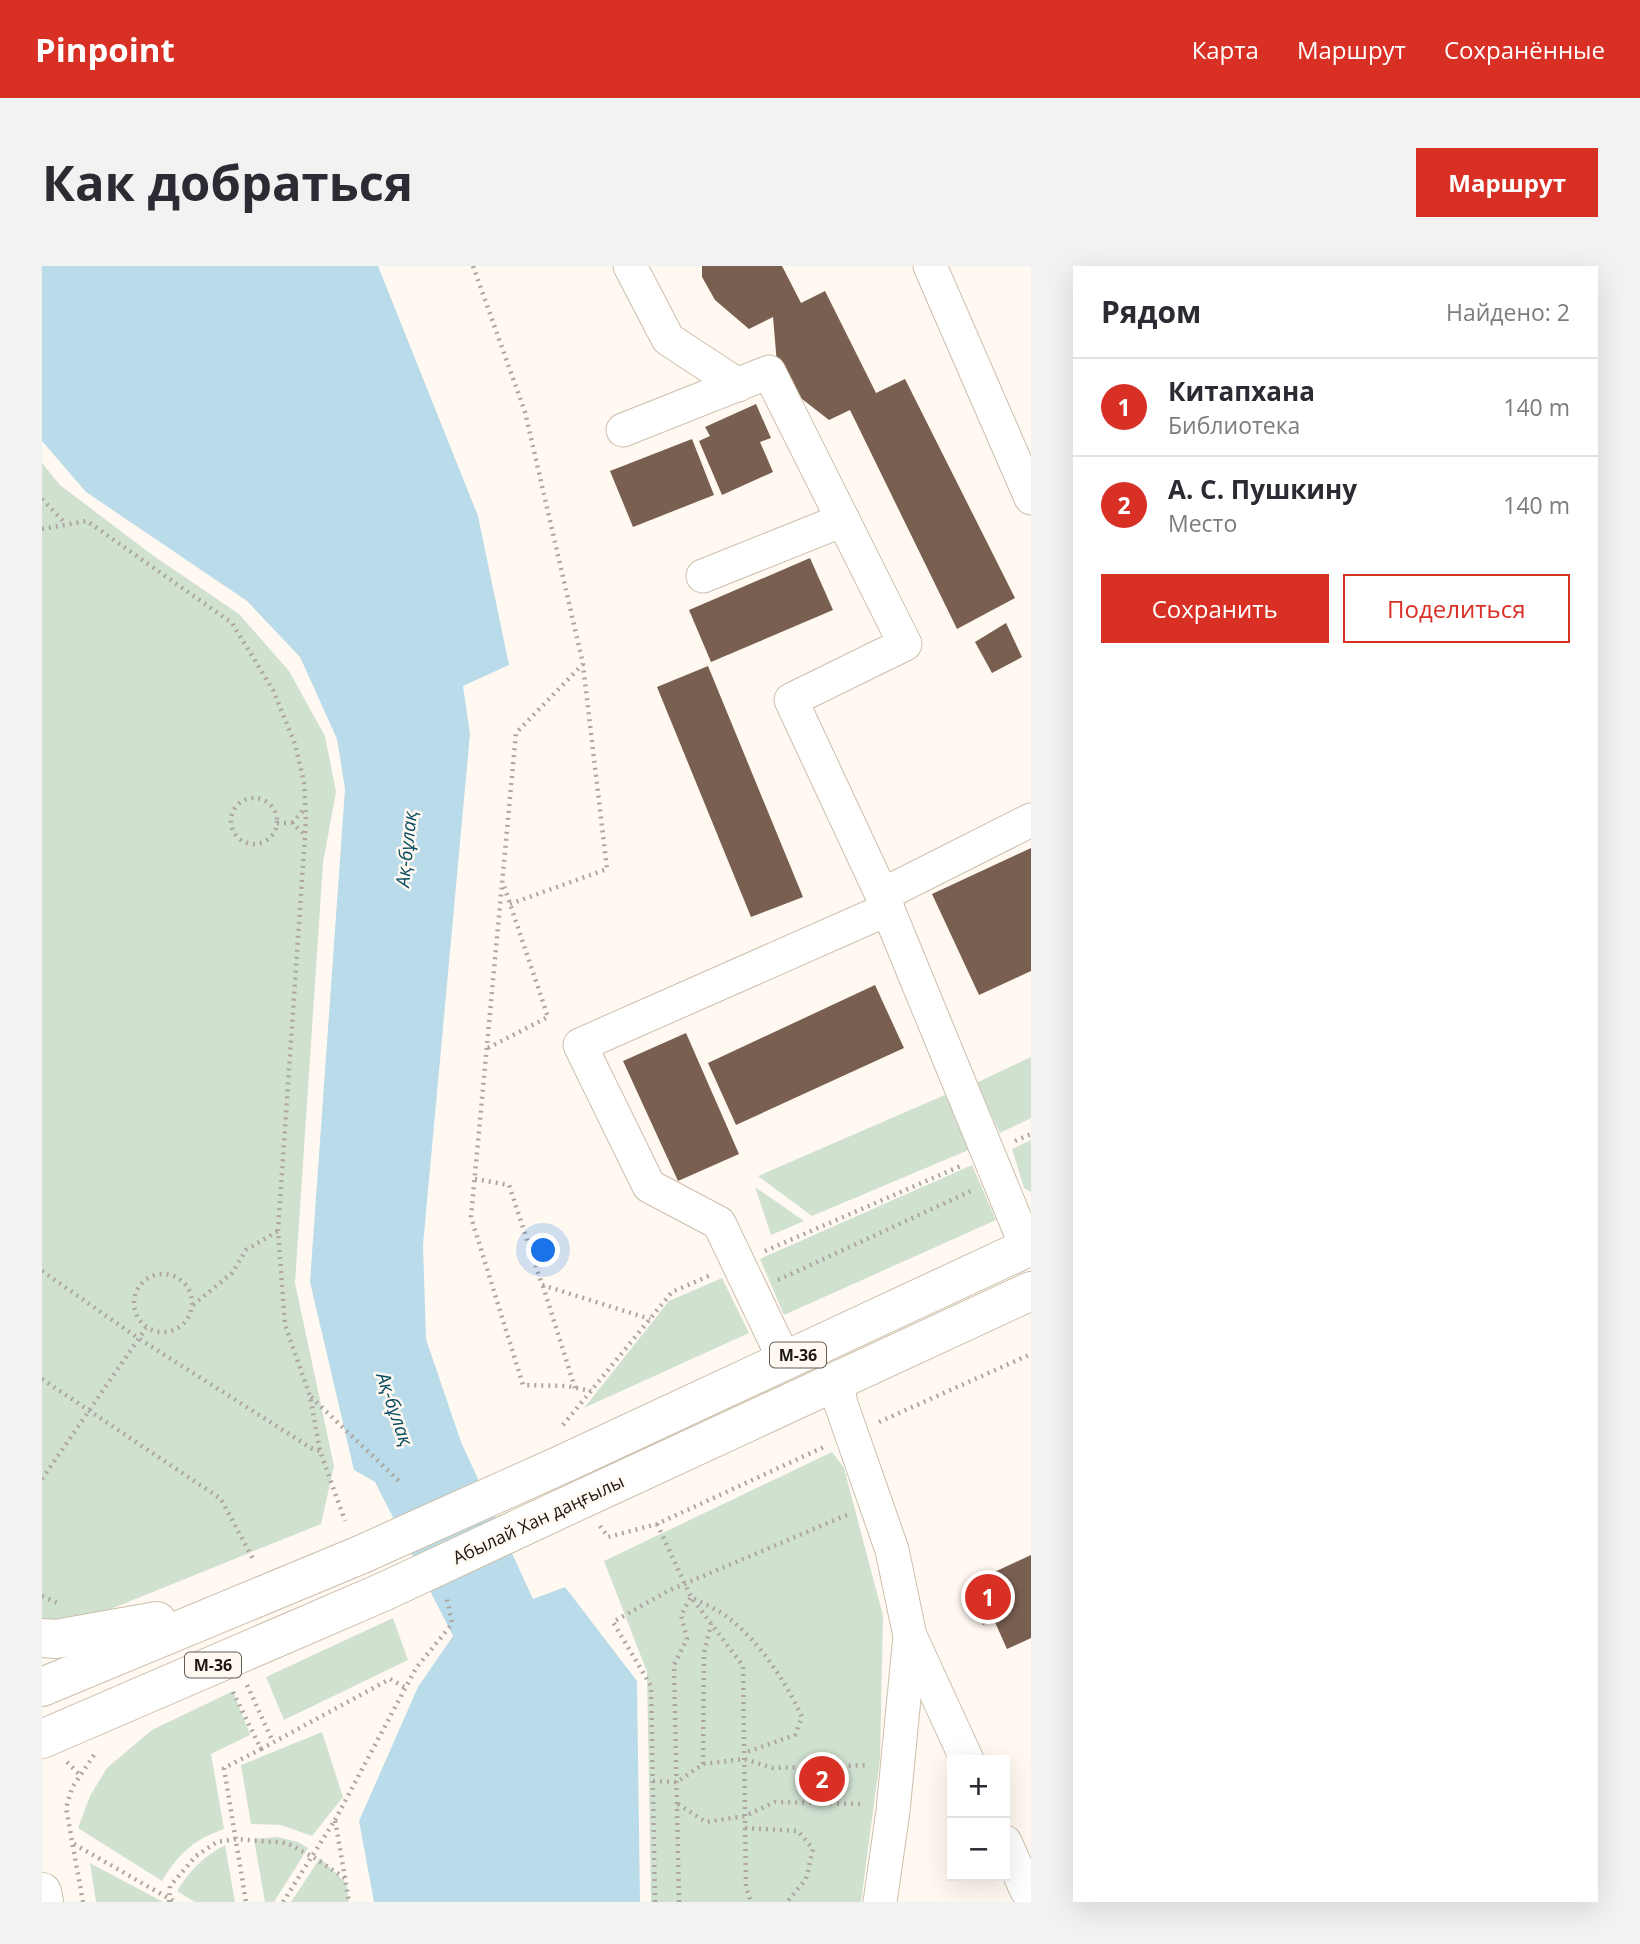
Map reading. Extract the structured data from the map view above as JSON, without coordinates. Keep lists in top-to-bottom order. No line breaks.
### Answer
{"streets":{"main road":["M-36","Абылай Хан даңғылы"]},"water":["Ақ-бұлақ"],"page":{"header":"Pinpoint","nav":["Карта","Маршрут","Сохранённые"],"buttons":["Маршрут",["Сохранить","Поделиться"]],"title":"Как добраться","heading":["Рядом","Найдено: 2"],"list":[{"mark":"1","name":"Китапхана","note":"Библиотека","value":"140 m"},{"mark":"2","name":"А. С. Пушкину","note":"Место","value":"140 m"}],"pins":["1","2"],"map_buttons":["+","−"]}}
